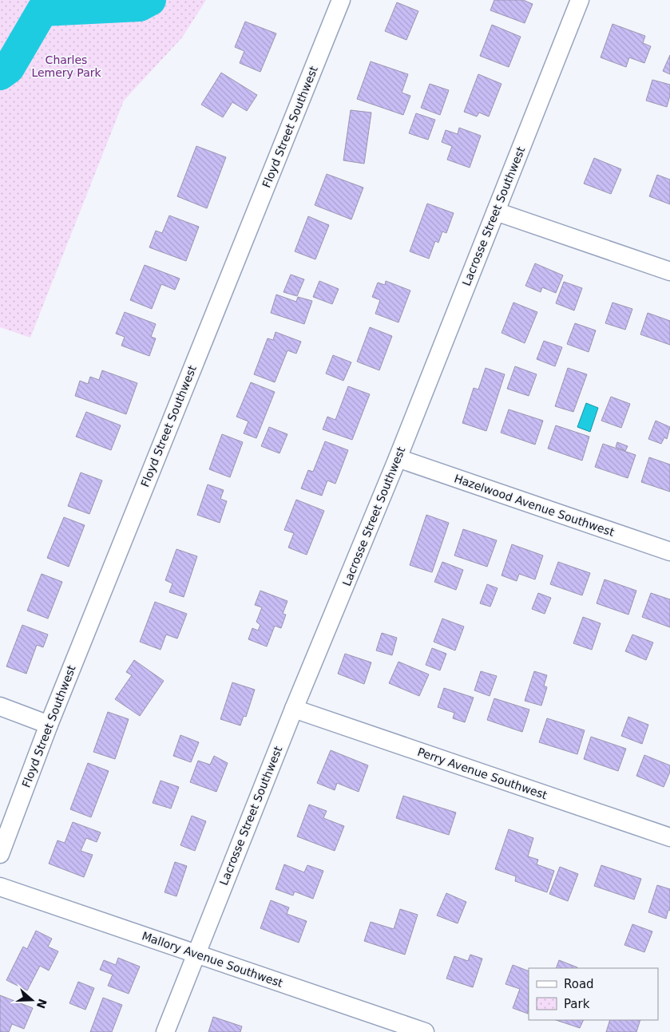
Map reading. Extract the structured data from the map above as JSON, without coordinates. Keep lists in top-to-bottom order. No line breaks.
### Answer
{"streets":{"street":["Floyd Street Southwest","Lacrosse Street Southwest","Hazelwood Avenue Southwest","Perry Avenue Southwest","Mallory Avenue Southwest"]},"crossings":[["Lacrosse Street Southwest","Hazelwood Avenue Southwest"],["Lacrosse Street Southwest","Perry Avenue Southwest"],["Lacrosse Street Southwest","Mallory Avenue Southwest"]],"parks":["Charles Lemery Park"],"legend":["Road","Park"],"north":"right"}
